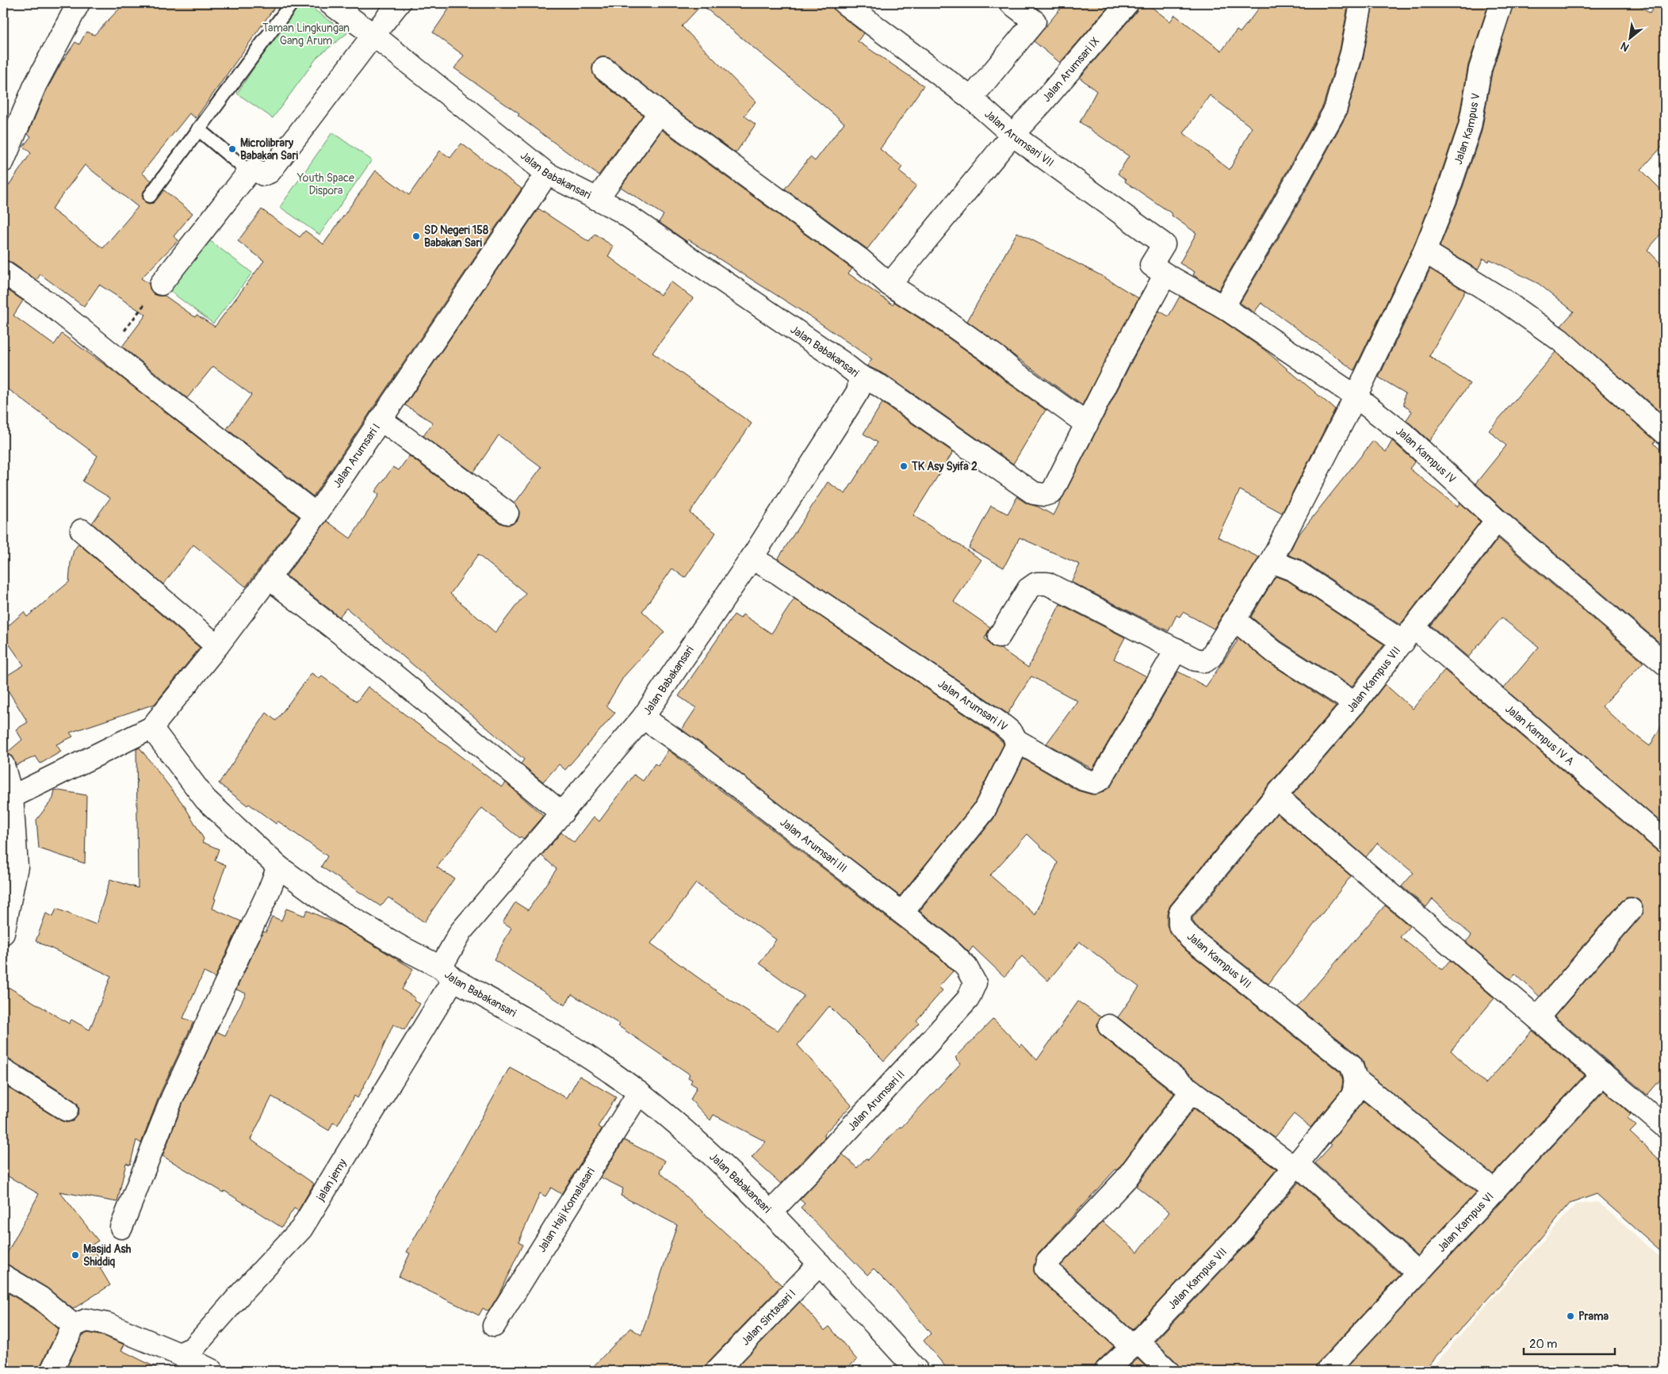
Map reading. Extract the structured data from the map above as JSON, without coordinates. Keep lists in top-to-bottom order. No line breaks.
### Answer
{"streets":{"street":["Jalan Arumsari IX","Jalan Kampus V","Jalan Arumsari VII","Jalan Babakansari","Jalan Kampus IV","Jalan Arumsari I","Jalan Kampus VII","Jalan Arumsari IV","Jalan Kampus IV A","Jalan Arumsari III","Jalan Arumsari II","jalan jemy","Jalan Haji Komalasari","Jalan Kampus VI","Jalan Sintasari I"]},"crossings":[["Jalan Arumsari IX","Jalan Arumsari VII"],["Jalan Kampus V","Jalan Kampus IV"],["Jalan Kampus V","Jalan Kampus IV A"],["Jalan Arumsari VII","Jalan Kampus IV"],["Jalan Babakansari","Jalan Arumsari I"],["Jalan Babakansari","Jalan Arumsari IV"],["Jalan Babakansari","Jalan Arumsari III"],["Jalan Babakansari","Jalan Arumsari II"],["Jalan Babakansari","jalan jemy"],["Jalan Babakansari","Jalan Haji Komalasari"],["Jalan Babakansari","Jalan Sintasari I"],["Jalan Kampus IV","Jalan Kampus VII"],["Jalan Kampus VII","Jalan Kampus IV A"],["Jalan Arumsari IV","Jalan Arumsari III"],["Jalan Arumsari III","Jalan Arumsari II"]],"parks":["Taman Lingkungan Gang Arum","Youth Space Dispora"],"places":["Microlibrary Babakan Sari","SD Negeri 158 Babakan Sari","TK Asy Syifa 2","Masjid Ash Shiddiq","Prama"],"scale_bar":"20 m","north":"bottom left"}
